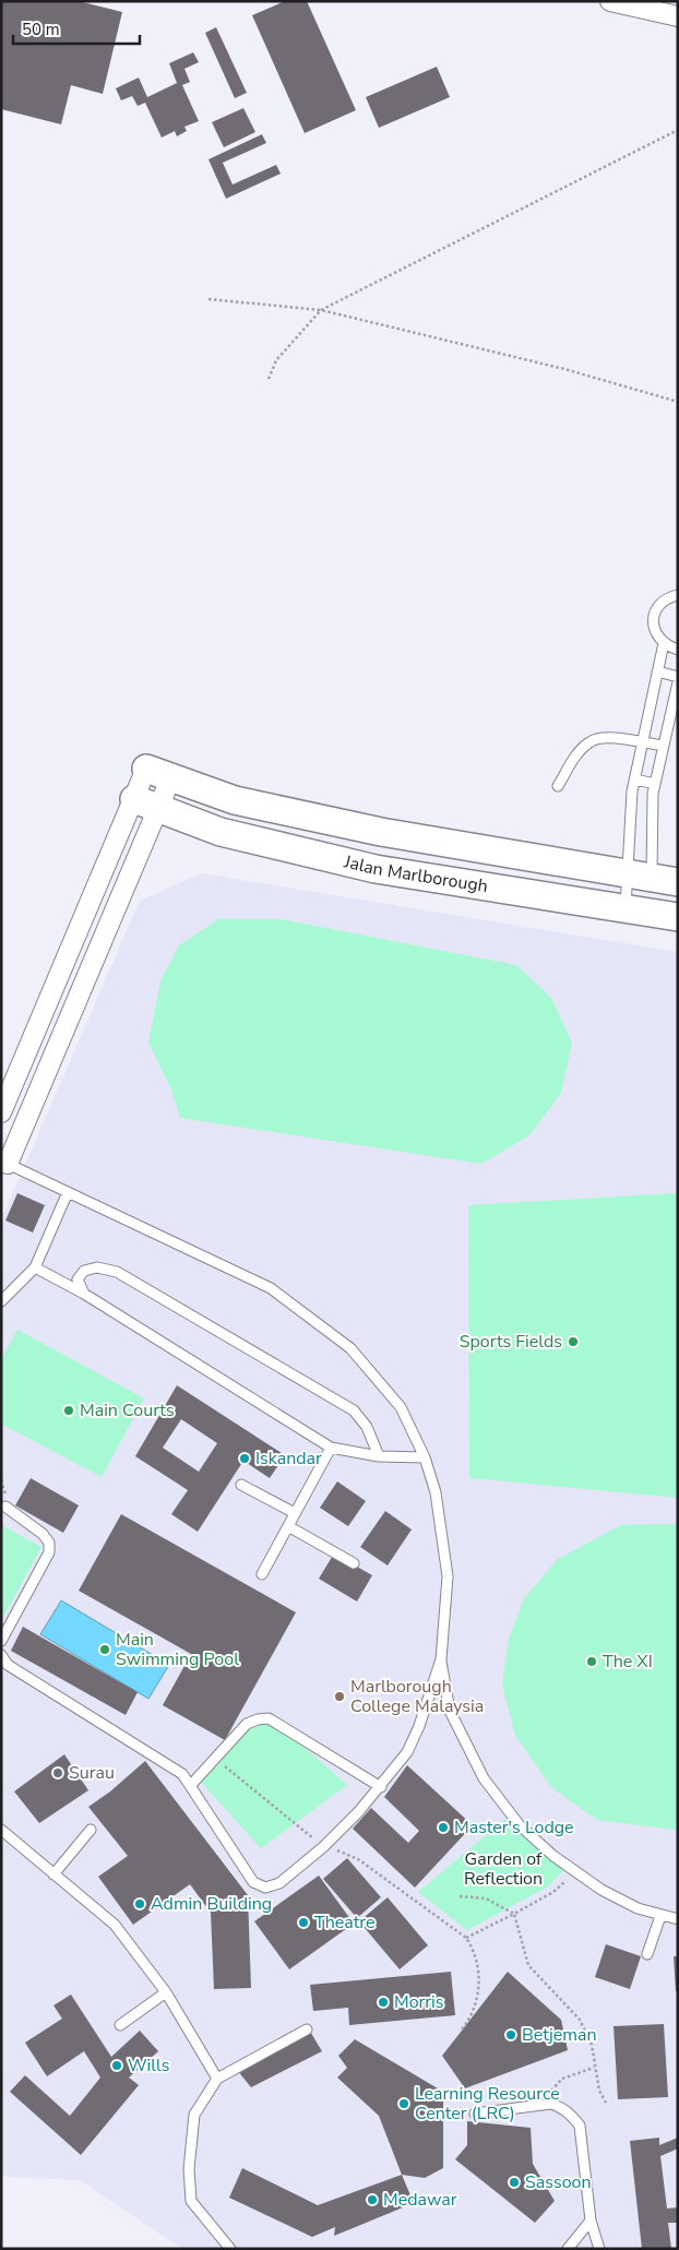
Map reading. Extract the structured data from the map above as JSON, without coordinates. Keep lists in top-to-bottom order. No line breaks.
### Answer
{"streets":{"street":["Jalan Marlborough"]},"parks":["Garden of Reflection"],"places":["Sports Fields","Main Courts","Iskandar","Main Swimming Pool","The XI","Marlborough College Malaysia","Surau","Master's Lodge","Admin Building","Theatre","Morris","Betjeman","Wills","Learning Resource Center (LRC)","Sassoon","Medawar"],"scale_bar":"50 m"}
